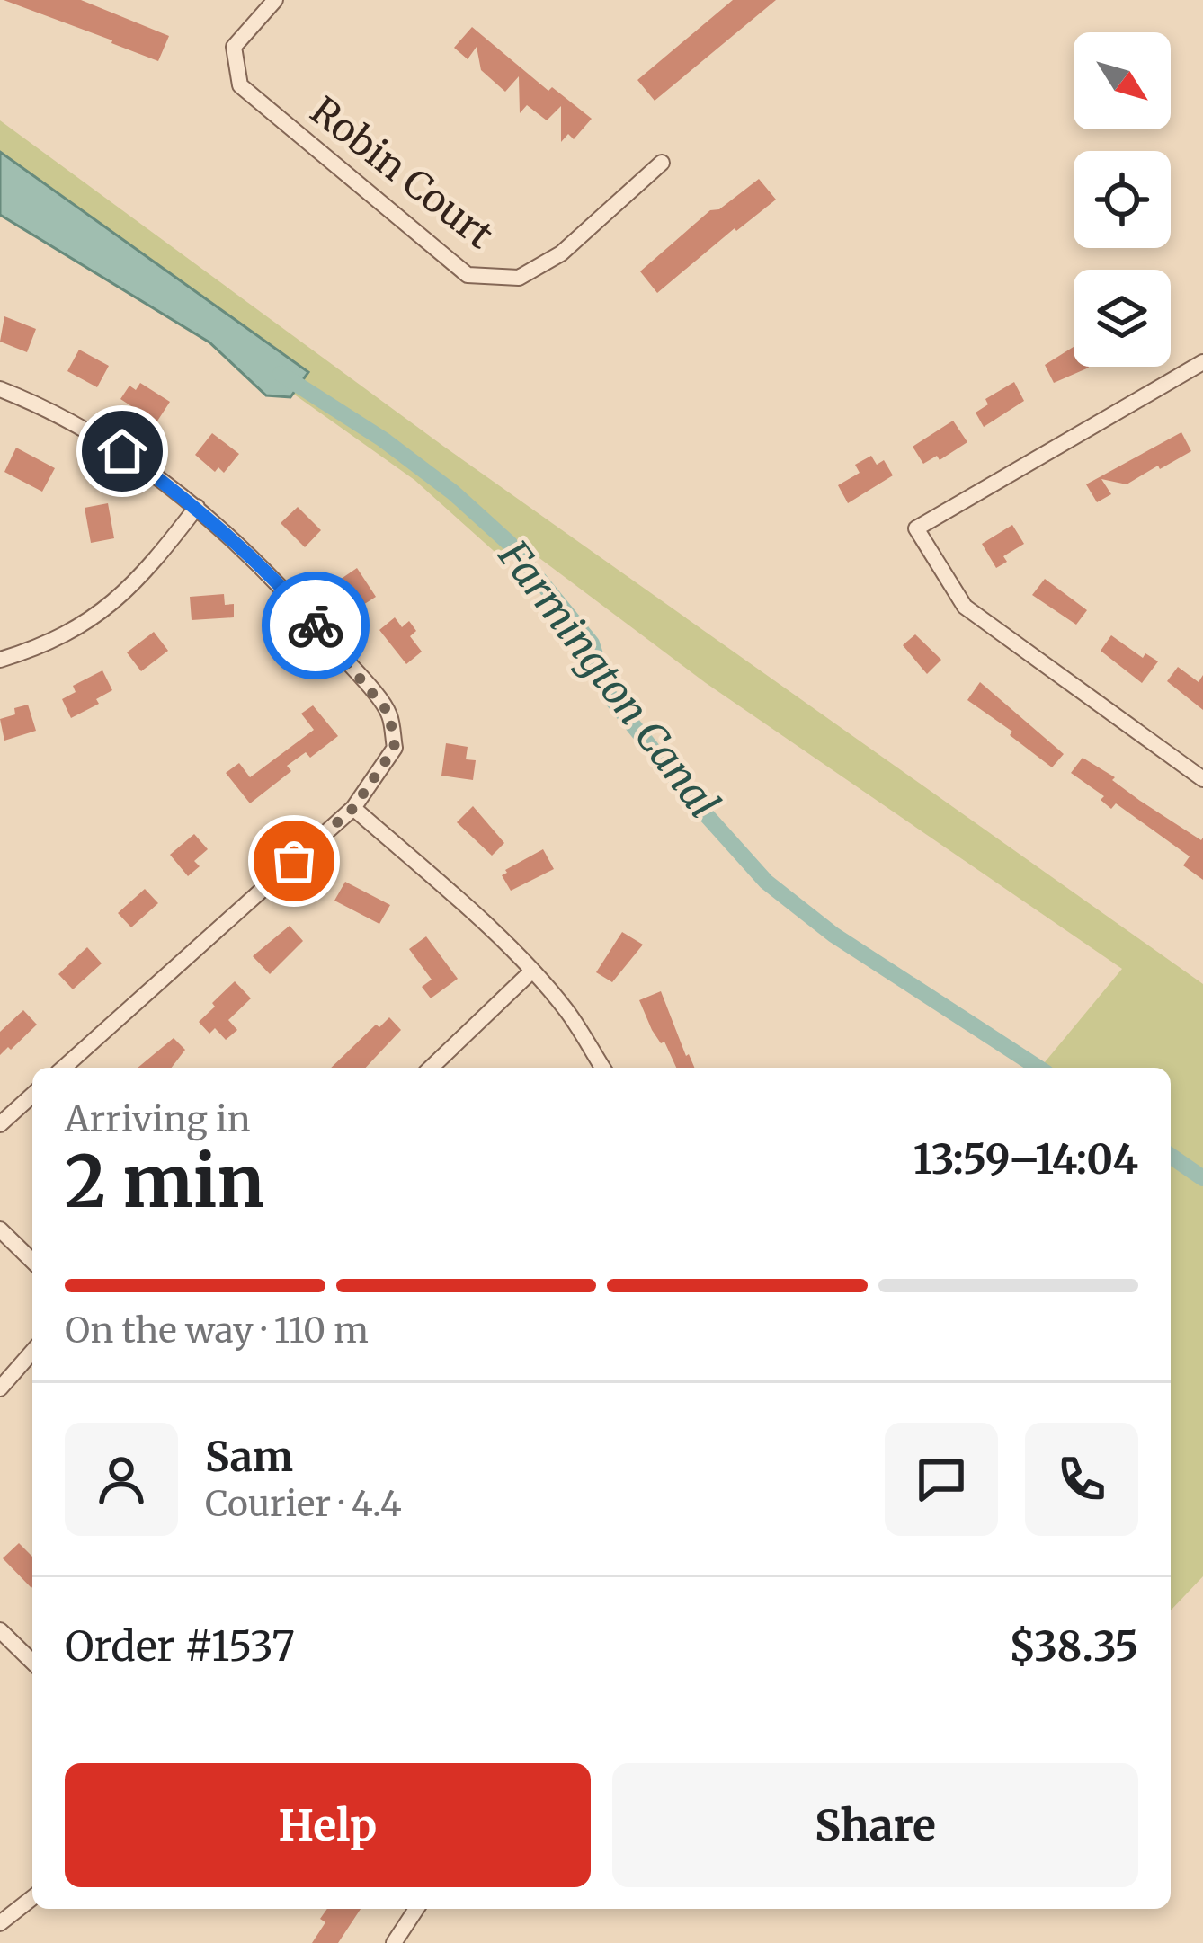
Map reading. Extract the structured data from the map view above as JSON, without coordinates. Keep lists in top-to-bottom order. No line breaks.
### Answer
{"streets":{"street":["Robin Court"]},"water":["Farmington Canal"],"north":"bottom right","page":{"heading":["2 min","Arriving in","13:59–14:04"],"panel":["Sam","Courier · 4.4","Order #1537","$38.35"],"bar":"On the way · 110 m","buttons":["Help","Share"]}}
